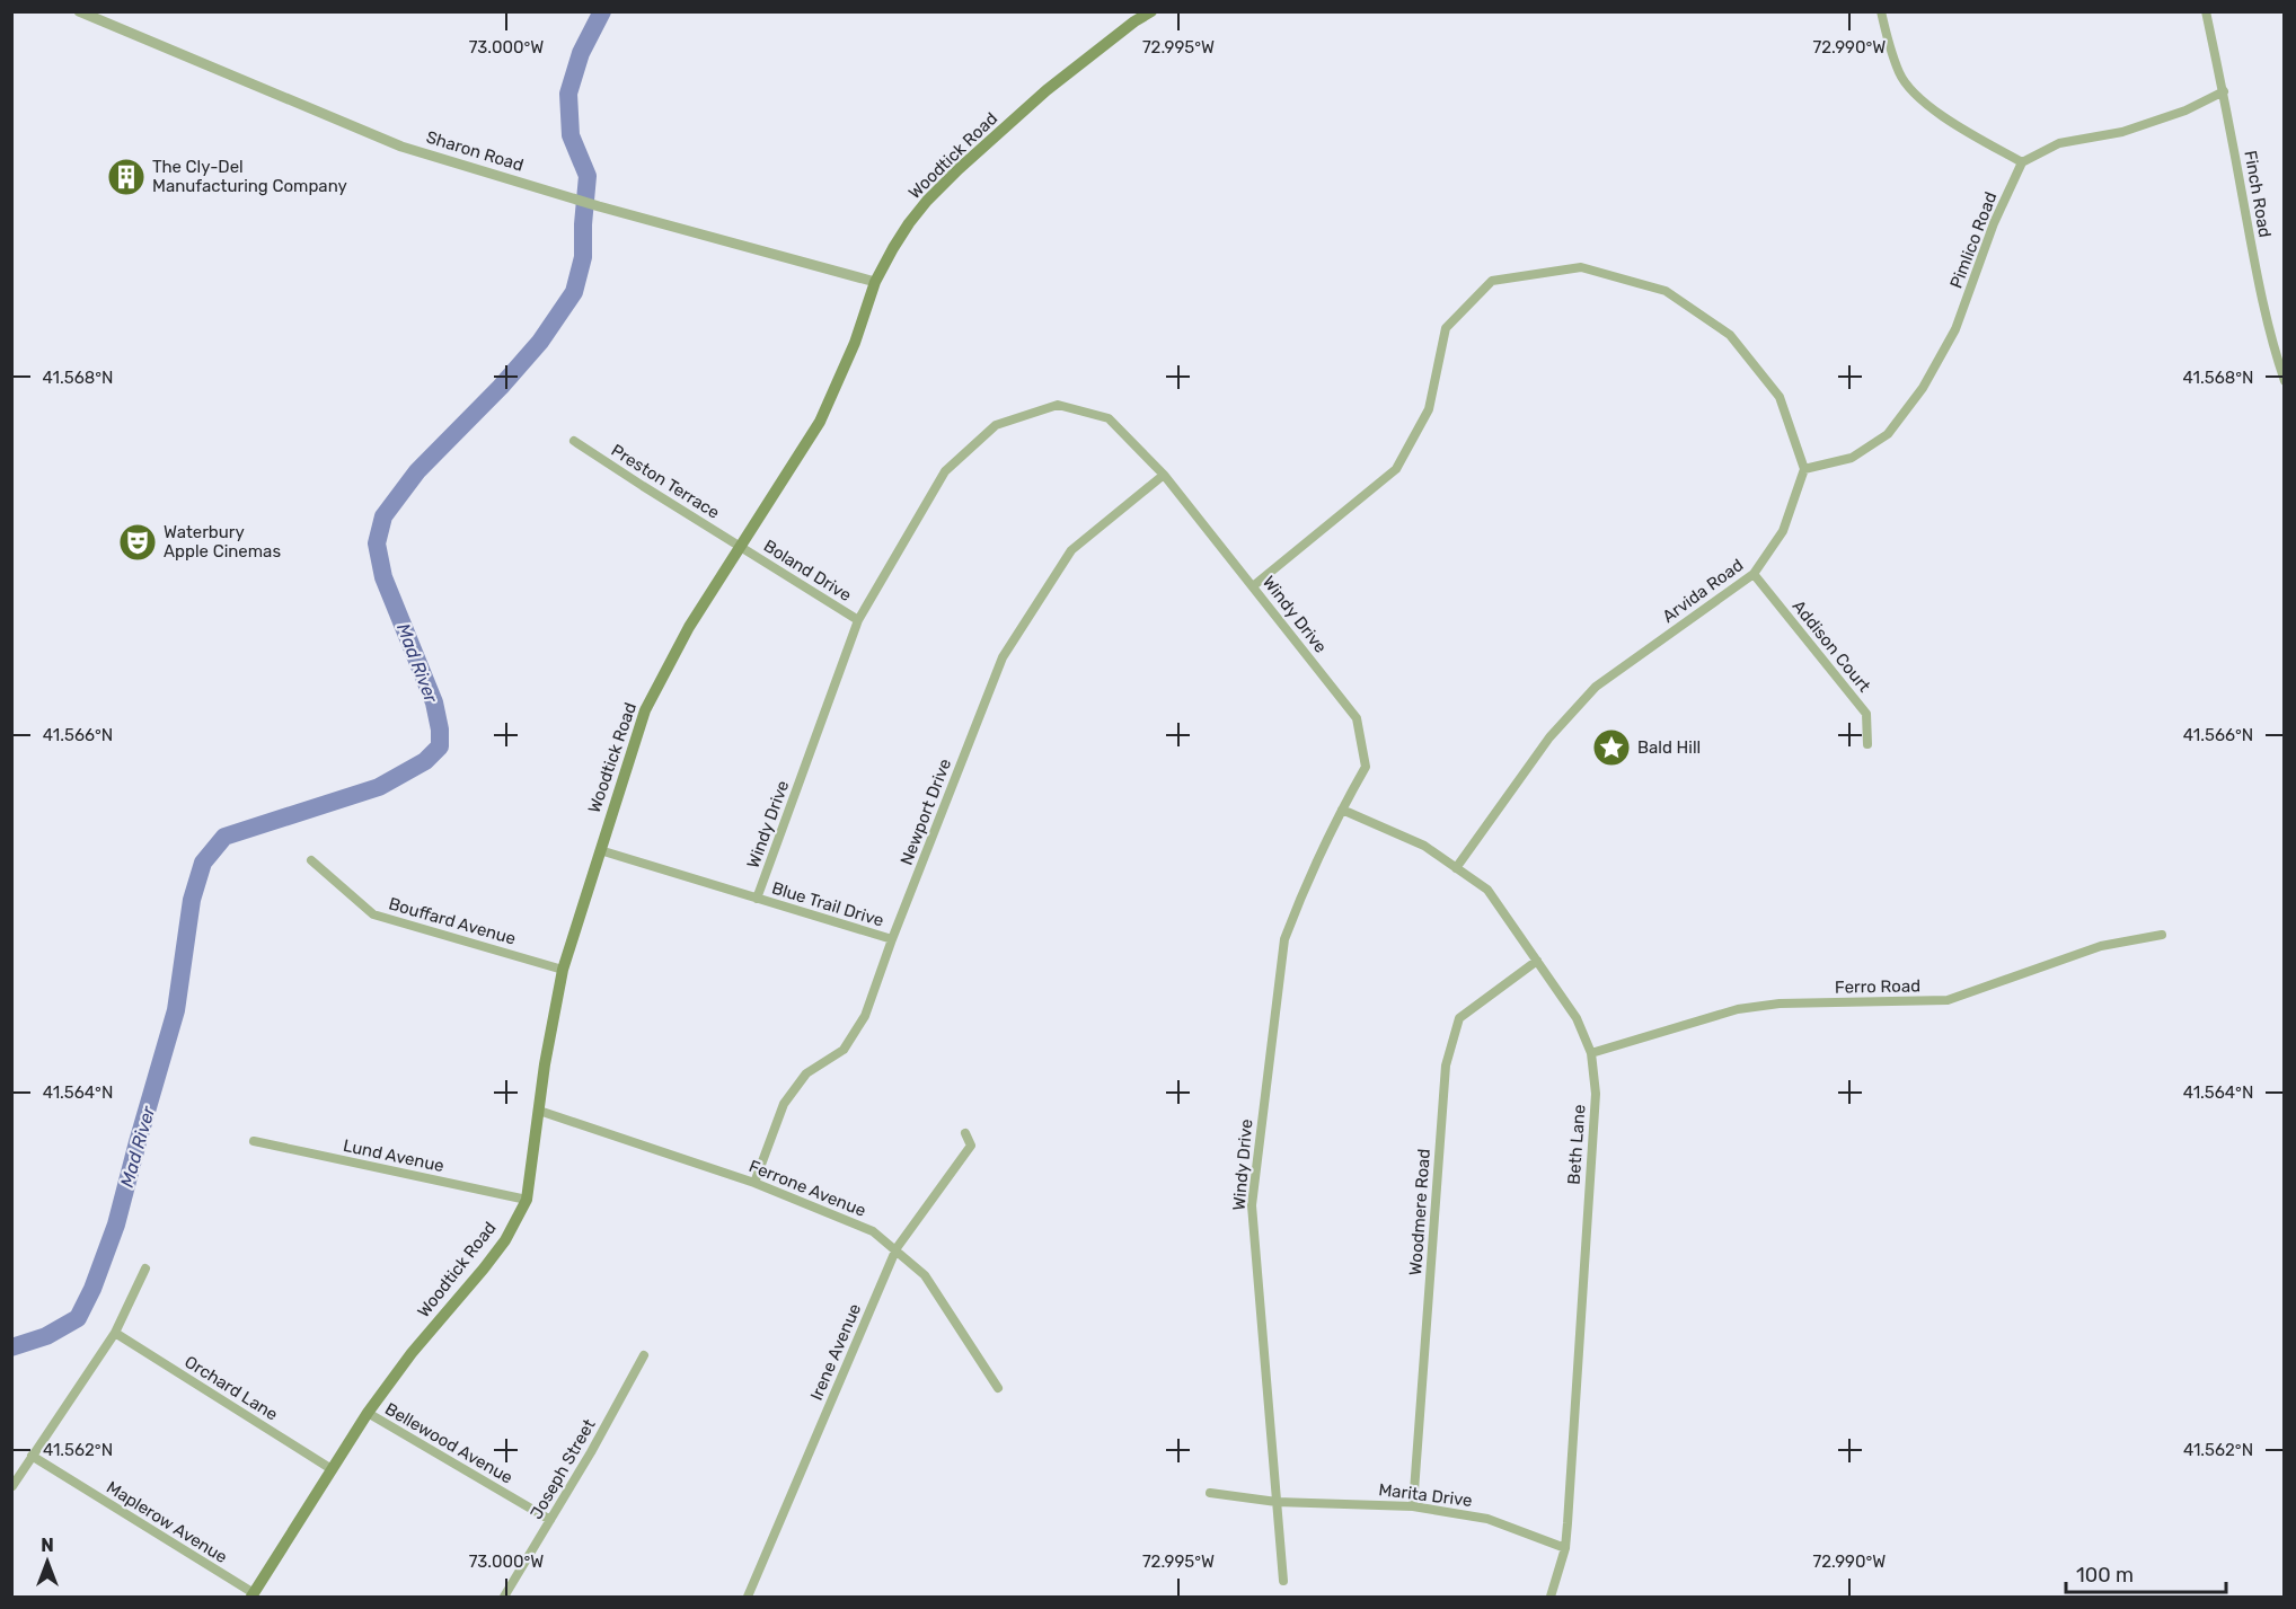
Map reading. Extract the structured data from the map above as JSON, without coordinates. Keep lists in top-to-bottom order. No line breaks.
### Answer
{"streets":{"main road":["Woodtick Road"],"street":["Sharon Road","Finch Road","Pimlico Road","Preston Terrace","Boland Drive","Arvida Road","Windy Drive","Addison Court","Newport Drive","Blue Trail Drive","Bouffard Avenue","Ferro Road","Beth Lane","Lund Avenue","Ferrone Avenue","Woodmere Road","Irene Avenue","Orchard Lane","Bellewood Avenue","Joseph Street","Marita Drive","Maplerow Avenue"]},"crossings":[["Sharon Road","Woodtick Road"],["Woodtick Road","Preston Terrace"],["Woodtick Road","Boland Drive"],["Woodtick Road","Blue Trail Drive"],["Woodtick Road","Bouffard Avenue"],["Woodtick Road","Lund Avenue"],["Woodtick Road","Ferrone Avenue"],["Woodtick Road","Orchard Lane"],["Woodtick Road","Bellewood Avenue"],["Woodtick Road","Maplerow Avenue"],["Pimlico Road","Arvida Road"],["Preston Terrace","Boland Drive"],["Boland Drive","Windy Drive"],["Arvida Road","Addison Court"],["Arvida Road","Beth Lane"],["Windy Drive","Newport Drive"],["Windy Drive","Blue Trail Drive"],["Windy Drive","Beth Lane"],["Windy Drive","Marita Drive"],["Newport Drive","Blue Trail Drive"],["Newport Drive","Ferrone Avenue"],["Ferro Road","Beth Lane"],["Beth Lane","Woodmere Road"],["Beth Lane","Marita Drive"],["Ferrone Avenue","Irene Avenue"],["Woodmere Road","Marita Drive"],["Bellewood Avenue","Joseph Street"]],"water":["Mad River"],"places":{"building":["The Cly-Del Manufacturing Company"],"theatre":["Waterbury Apple Cinemas"],"place":["Bald Hill"]},"scale_bar":"100 m","north":"top","coordinates":["73.000°W","72.995°W","72.990°W","41.568°N","41.566°N","41.564°N","41.562°N"]}
